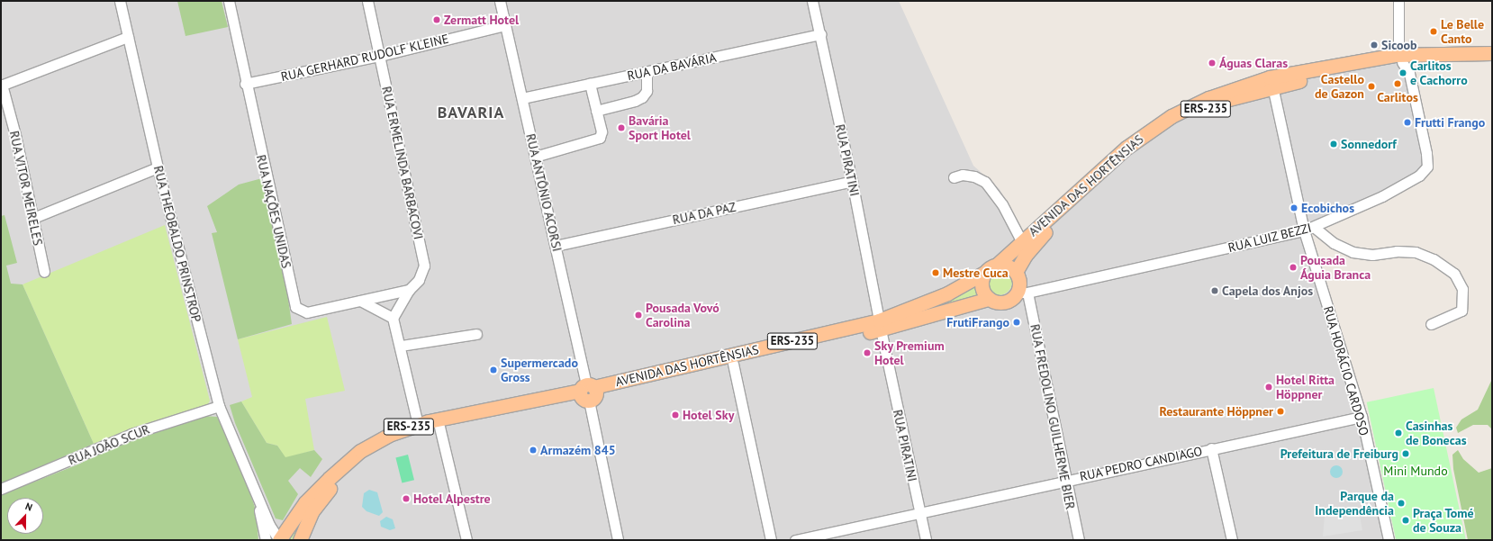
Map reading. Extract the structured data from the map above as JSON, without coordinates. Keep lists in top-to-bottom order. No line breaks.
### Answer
{"streets":{"main road":["ERS-235","AVENIDA DAS HORTÊNSIAS"],"street":["RUA GERHARD RUDOLF KLEINE","RUA DA BAVÁRIA","RUA PIRATINI","RUA ERMELINDA BARBACOVI","RUA VITOR MEIRELES","RUA ANTÔNIO ACORSI","RUA NAÇÕES UNIDAS","RUA DA PAZ","RUA LUIZ BEZZI","RUA THEOBALDO PRINSTROP","RUA HORÁCIO CARDOSO","RUA FREDOLINO GUILHERME BIER","RUA JOÃO SCUR","RUA PEDRO CANDIAGO"]},"crossings":[["RUA GERHARD RUDOLF KLEINE","RUA ERMELINDA BARBACOVI"],["RUA GERHARD RUDOLF KLEINE","RUA ANTÔNIO ACORSI"],["RUA GERHARD RUDOLF KLEINE","RUA NAÇÕES UNIDAS"],["RUA DA BAVÁRIA","RUA PIRATINI"],["RUA DA BAVÁRIA","RUA ANTÔNIO ACORSI"],["ERS-235","AVENIDA DAS HORTÊNSIAS"],["ERS-235","RUA LUIZ BEZZI"],["ERS-235","RUA FREDOLINO GUILHERME BIER"],["RUA PIRATINI","AVENIDA DAS HORTÊNSIAS"],["RUA PIRATINI","RUA DA PAZ"],["RUA PIRATINI","RUA PEDRO CANDIAGO"],["RUA ERMELINDA BARBACOVI","RUA NAÇÕES UNIDAS"],["AVENIDA DAS HORTÊNSIAS","RUA ANTÔNIO ACORSI"],["AVENIDA DAS HORTÊNSIAS","RUA LUIZ BEZZI"],["AVENIDA DAS HORTÊNSIAS","RUA THEOBALDO PRINSTROP"],["AVENIDA DAS HORTÊNSIAS","RUA HORÁCIO CARDOSO"],["AVENIDA DAS HORTÊNSIAS","RUA FREDOLINO GUILHERME BIER"],["RUA ANTÔNIO ACORSI","RUA DA PAZ"],["RUA LUIZ BEZZI","RUA HORÁCIO CARDOSO"],["RUA LUIZ BEZZI","RUA FREDOLINO GUILHERME BIER"],["RUA THEOBALDO PRINSTROP","RUA JOÃO SCUR"],["RUA HORÁCIO CARDOSO","RUA PEDRO CANDIAGO"],["RUA FREDOLINO GUILHERME BIER","RUA PEDRO CANDIAGO"]],"districts":["BAVARIA"],"parks":["Mini Mundo"],"places":["Zermatt Hotel","Le Belle Canto","Sicoob","Águas Claras","Carlitos e Cachorro","Carlitos","Castello de Gazon","Frutti Frango","Bavária Sport Hotel","Sonnedorf","Ecobichos","Pousada Águia Branca","Mestre Cuca","Capela dos Anjos","Pousada Vovó Carolina","FrutiFrango","Sky Premium Hotel","Supermercado Gross","Hotel Ritta Höppner","Restaurante Höppner","Hotel Sky","Casinhas de Bonecas","Armazém 845","Prefeitura de Freiburg","Hotel Alpestre","Parque da Independência","Praça Tomé de Souza"],"north":"top"}
